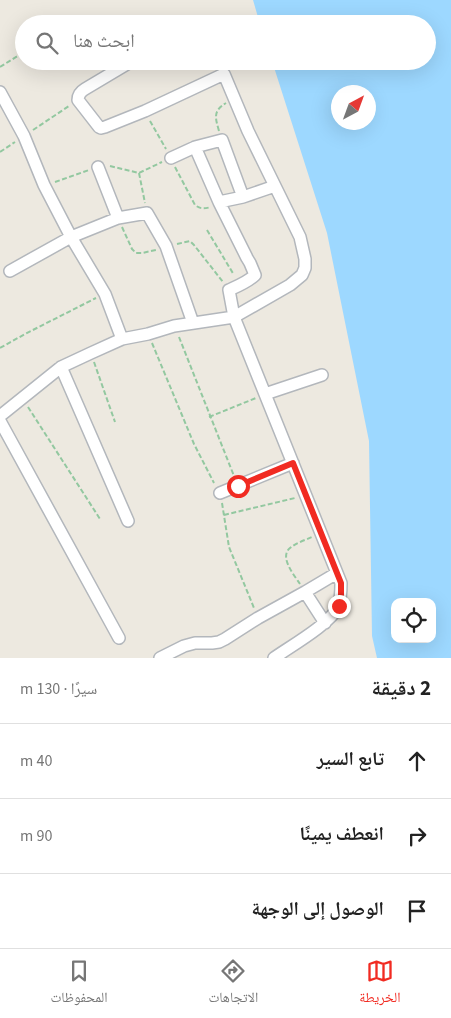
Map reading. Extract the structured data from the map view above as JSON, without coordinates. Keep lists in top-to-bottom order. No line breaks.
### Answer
{"north":"top right","page":{"search":"ابحث هنا","heading":["2 دقيقة","سيرًا · 130 m"],"list":[["تابع السير","40 m"],["انعطف يمينًا","90 m"],"الوصول إلى الوجهة"],"nav":["الخريطة","الاتجاهات","المحفوظات"]}}
